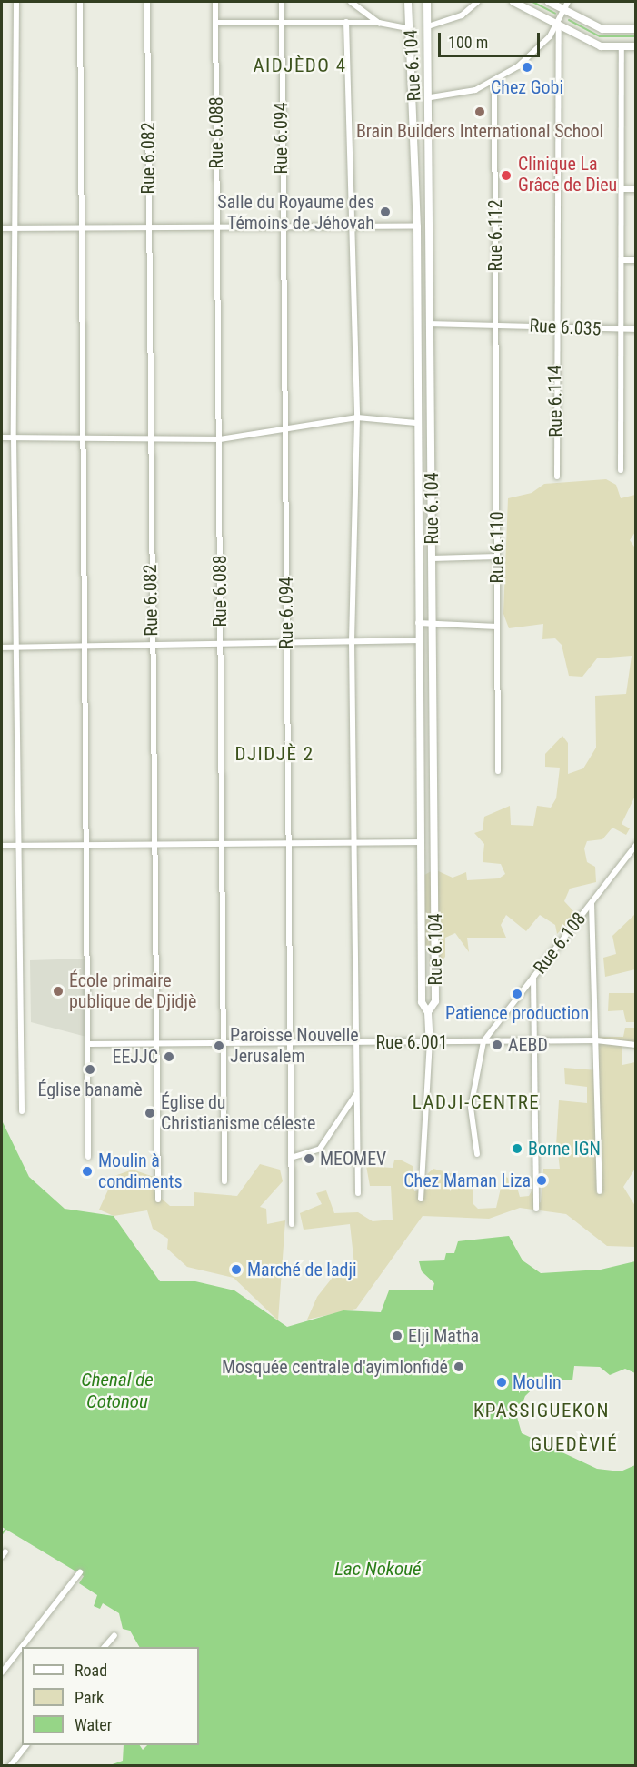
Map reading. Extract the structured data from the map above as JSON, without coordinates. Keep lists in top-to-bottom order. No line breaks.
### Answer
{"streets":{"street":["Rue 6.104","Rue 6.088","Rue 6.094","Rue 6.082","Rue 6.112","Rue 6.035","Rue 6.114","Rue 6.110","Rue 6.108","Rue 6.001"]},"crossings":[["Rue 6.104","Rue 6.035"],["Rue 6.104","Rue 6.001"],["Rue 6.088","Rue 6.001"],["Rue 6.094","Rue 6.001"],["Rue 6.082","Rue 6.001"],["Rue 6.112","Rue 6.035"],["Rue 6.112","Rue 6.110"],["Rue 6.035","Rue 6.114"],["Rue 6.035","Rue 6.110"],["Rue 6.108","Rue 6.001"]],"districts":["AIDJÈDO 4","DJIDJÈ 2","LADJI-CENTRE","KPASSIGUEKON","GUEDÈVIÉ"],"water":["Chenal de Cotonou","Lac Nokoué"],"places":["Chez Gobi","Brain Builders International School","Clinique La Grâce de Dieu","Salle du Royaume des Témoins de Jéhovah","École primaire publique de Djidjè","Patience production","AEBD","Paroisse Nouvelle Jerusalem","EEJJC","Église banamè","Église du Christianisme céleste","Borne IGN","MEOMEV","Moulin à condiments","Chez Maman Liza","Marché de ladji","Elji Matha","Mosquée centrale d'ayimlonfidé","Moulin"],"legend":["Road","Park","Water"],"scale_bar":"100 m"}
